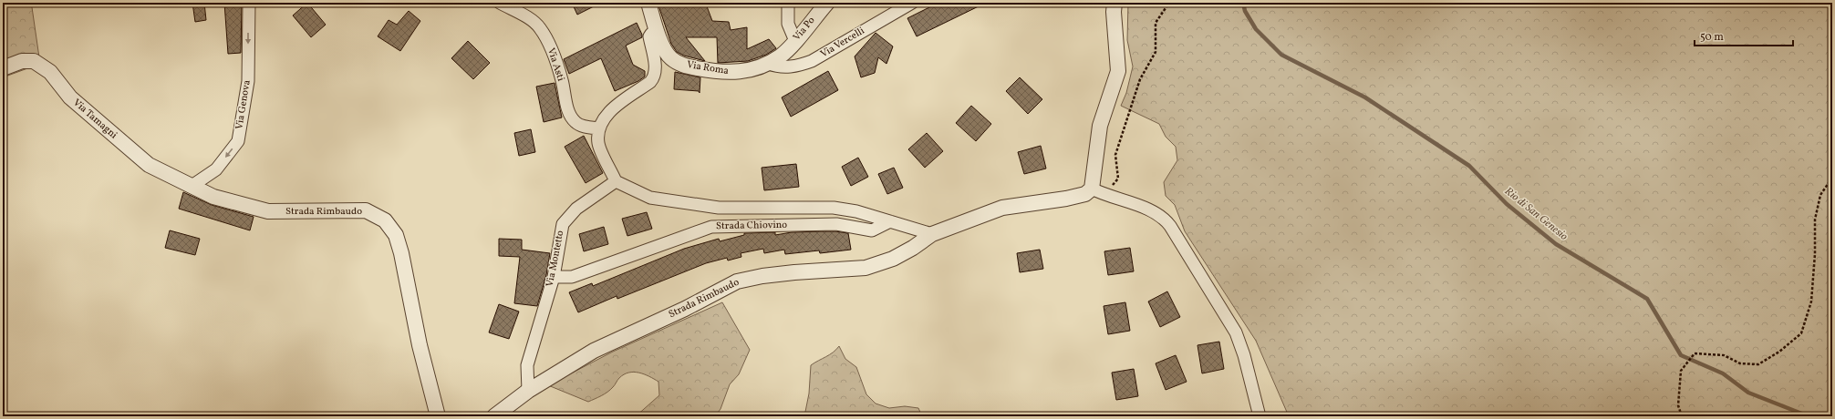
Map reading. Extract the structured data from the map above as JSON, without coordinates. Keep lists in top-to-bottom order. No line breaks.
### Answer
{"streets":{"street":["Via Po","Via Vercelli","Via Asti","Via Roma","Via Genova","Via Tamagni","Strada Rimbaudo","Strada Chiovino","Via Montetto"]},"crossings":[["Via Po","Via Vercelli"],["Via Po","Via Roma"],["Via Vercelli","Via Roma"],["Via Genova","Via Tamagni"],["Via Genova","Strada Rimbaudo"],["Via Tamagni","Strada Rimbaudo"],["Strada Rimbaudo","Strada Chiovino"],["Strada Rimbaudo","Via Montetto"],["Strada Chiovino","Via Montetto"]],"one_way":["Via Genova"],"water":["Rio di San Genesio"],"scale_bar":"50 m"}
